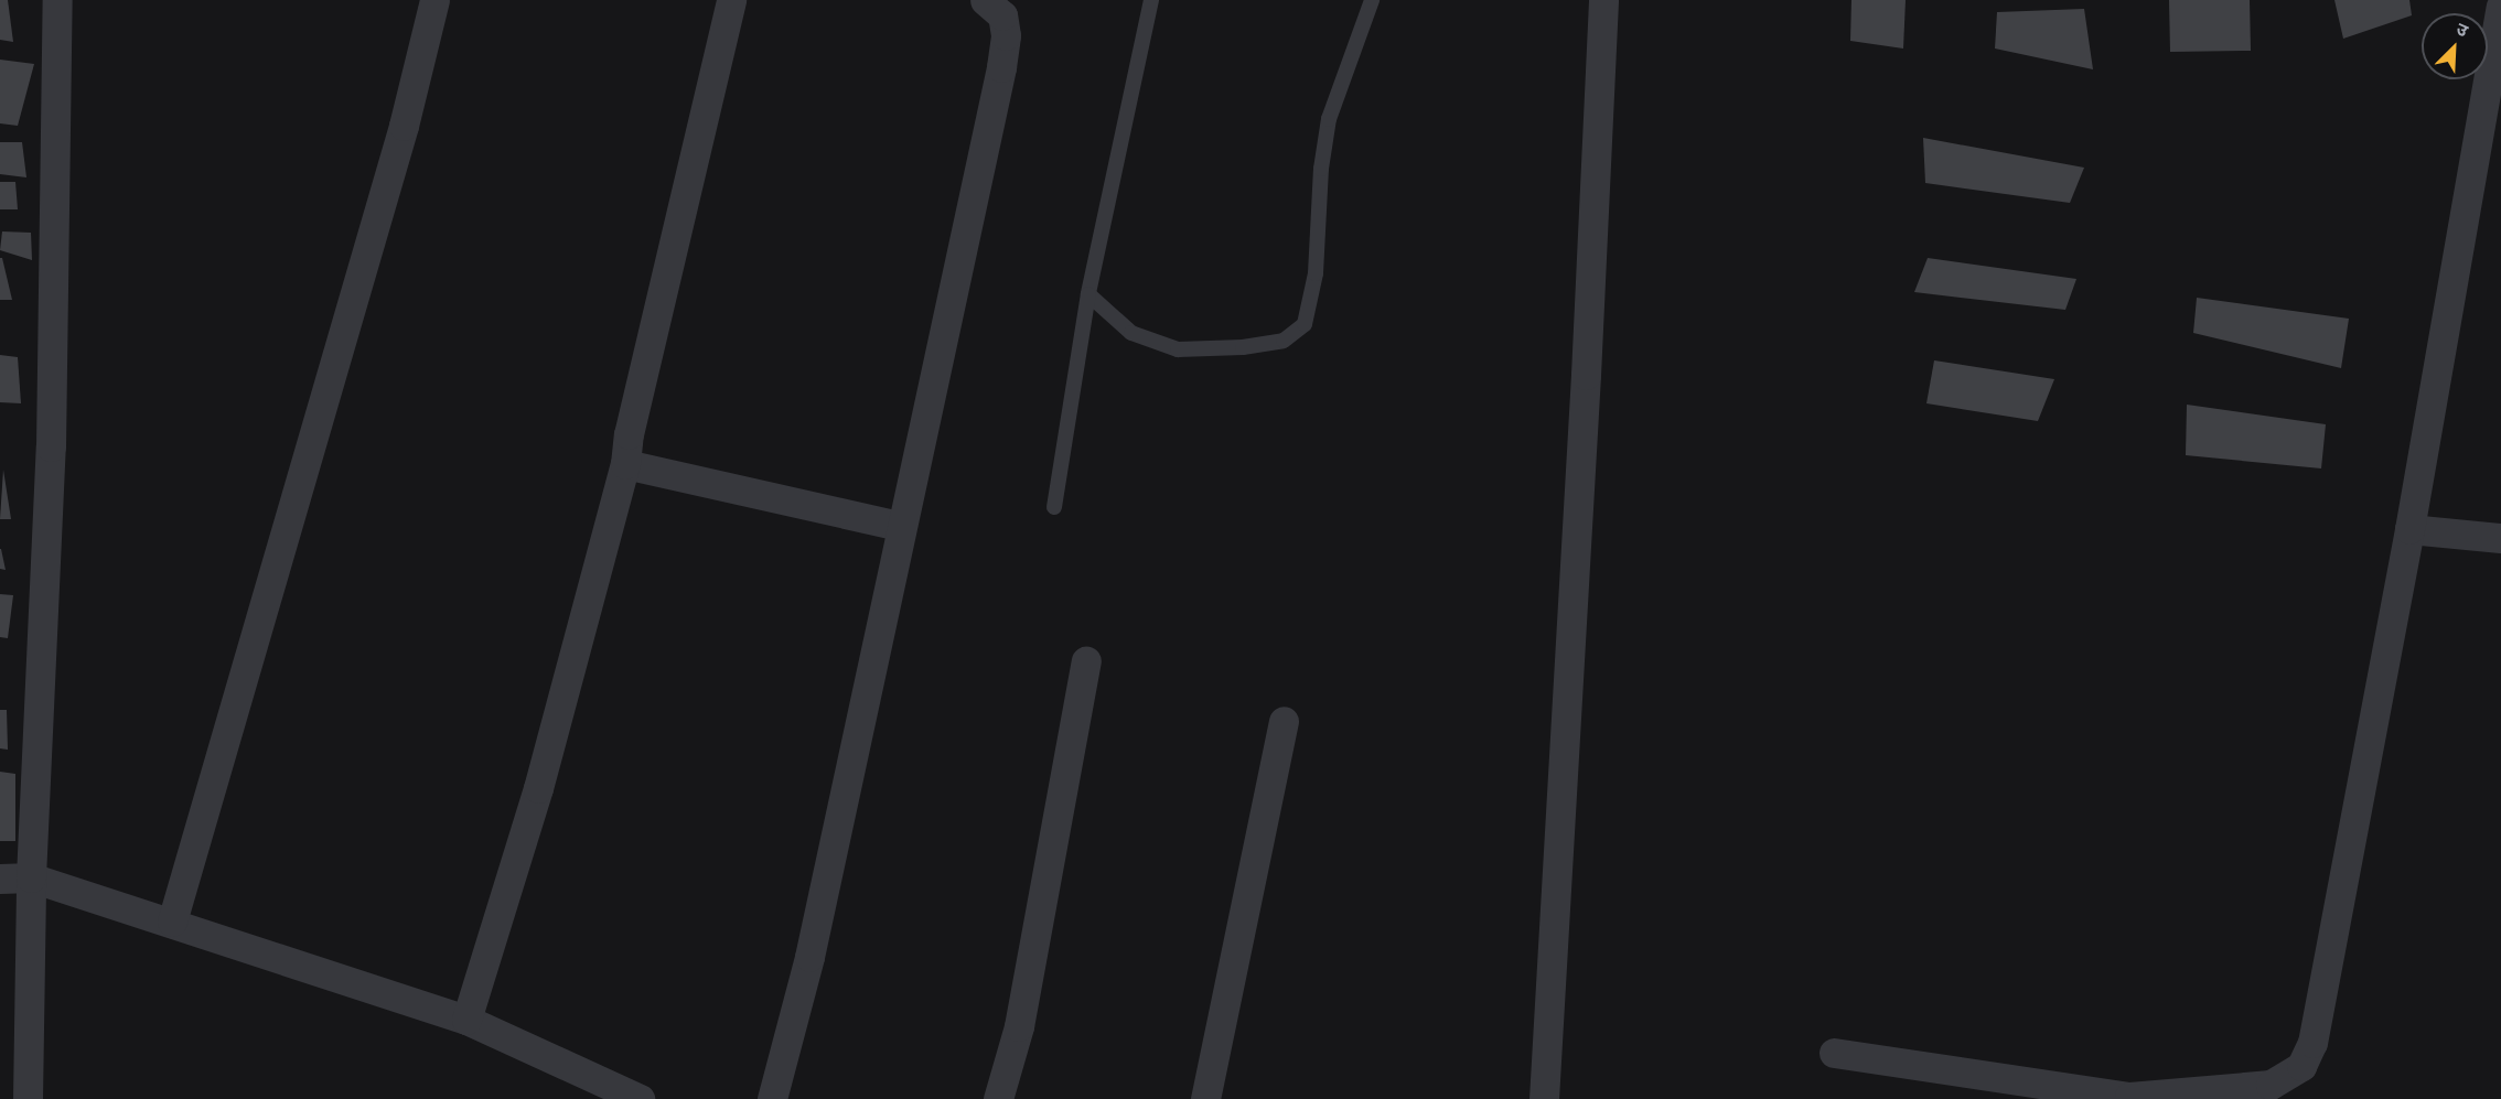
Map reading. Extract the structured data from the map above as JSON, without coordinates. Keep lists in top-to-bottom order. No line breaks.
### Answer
{"north":"top right"}
